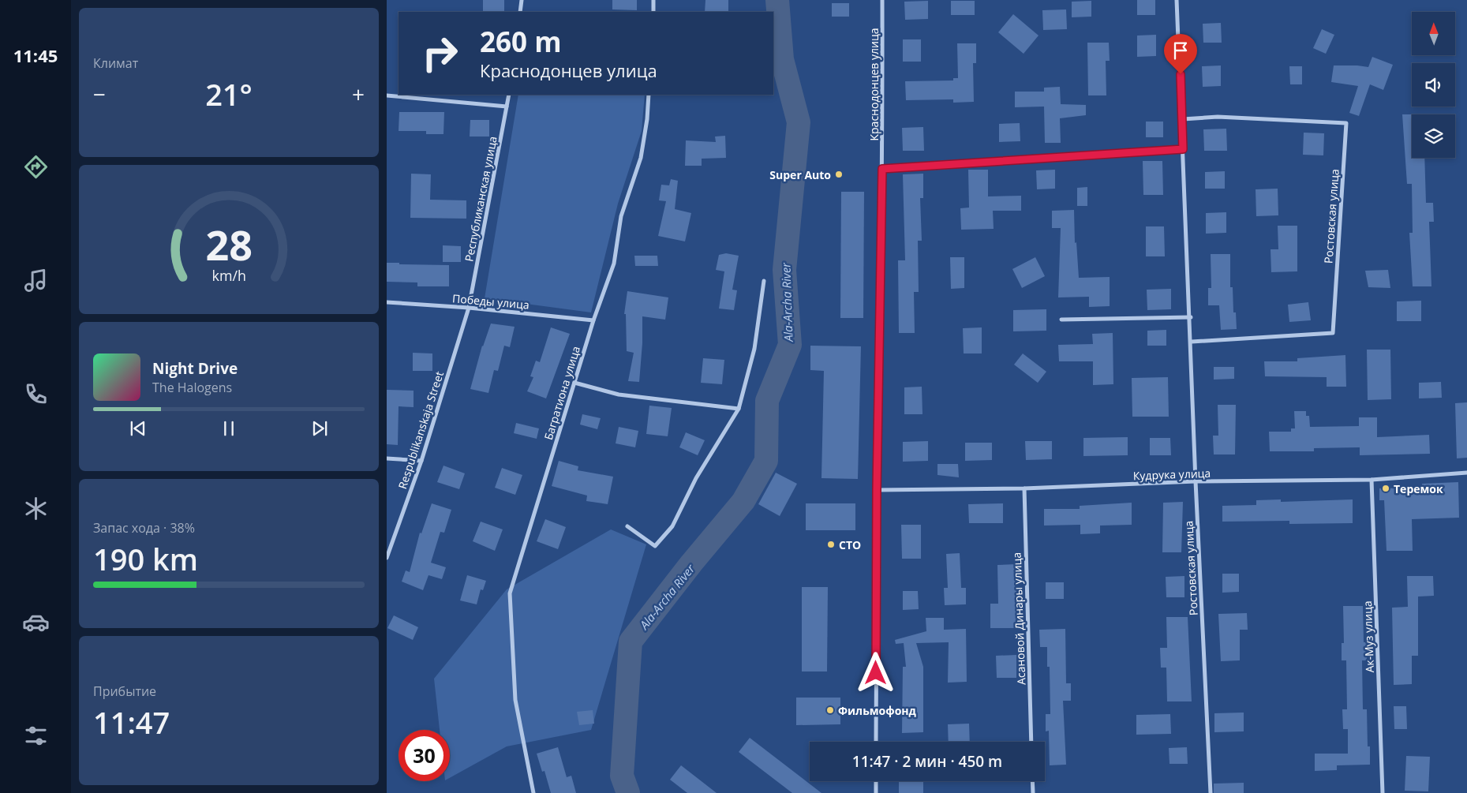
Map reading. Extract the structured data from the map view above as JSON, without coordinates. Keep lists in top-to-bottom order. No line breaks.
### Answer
{"streets":{"street":["Краснодонцев улица","Республиканская улица","Ростовская улица","Победы улица","Багратиона улица","Respublikanskaja Street","Кудрука улица","Асановой Динары улица","Ак-Муз улица"]},"crossings":[["Краснодонцев улица","Кудрука улица"],["Республиканская улица","Победы улица"],["Республиканская улица","Respublikanskaja Street"],["Ростовская улица","Кудрука улица"],["Победы улица","Багратиона улица"],["Победы улица","Respublikanskaja Street"],["Кудрука улица","Асановой Динары улица"],["Кудрука улица","Ак-Муз улица"]],"water":["Ala-Archa River"],"places":["Super Auto","Теремок","СТО","Фильмофонд"],"north":"top","page":{"tabs":"11:45","tile":["Климат",["Запас хода · 38%","190 km"],["Прибытие","11:47"]],"turn":["260 m","Краснодонцев улица"],"heat":["−","21°","+"],"song":["Night Drive","The Halogens"],"limit":"30","trip":"11:47 · 2 мин · 450 m","gauge":["28","km/h"]}}
